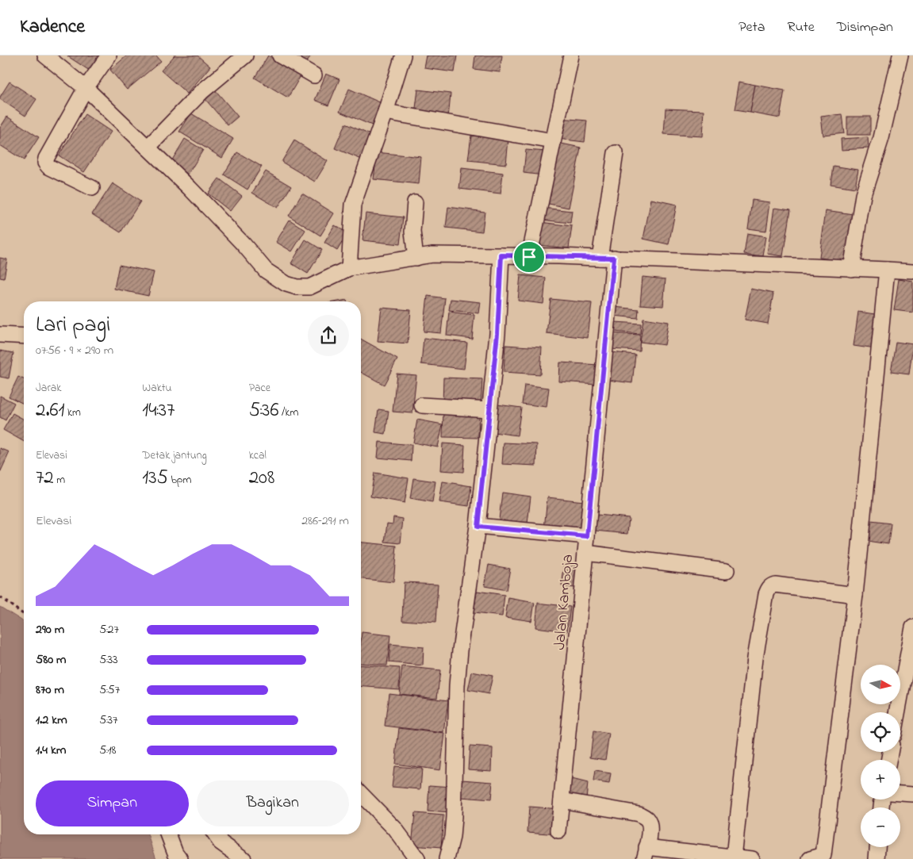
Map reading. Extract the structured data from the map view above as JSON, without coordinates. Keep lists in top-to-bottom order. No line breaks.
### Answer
{"streets":{"street":["Jalan Kamboja"]},"north":"right","page":{"header":"Kadence","nav":["Peta","Rute","Disimpan"],"heading":["Lari pagi","07:56 · 9 × 290 m"],"stats":[["Jarak","2.61 km"],["Waktu","14:37"],["Pace","5:36 /km"],["Elevasi","72 m"],["Detak jantung","135 bpm"],["kcal","208"]],"chart":["Elevasi","286–291 m"],"list":[{"name":"290 m","note":"5:27"},{"name":"580 m","note":"5:33"},{"name":"870 m","note":"5:57"},{"name":"1.2 km","note":"5:37"},{"name":"1.4 km","note":"5:18"}],"map_buttons":["+","−"],"buttons":["Simpan","Bagikan"]}}
